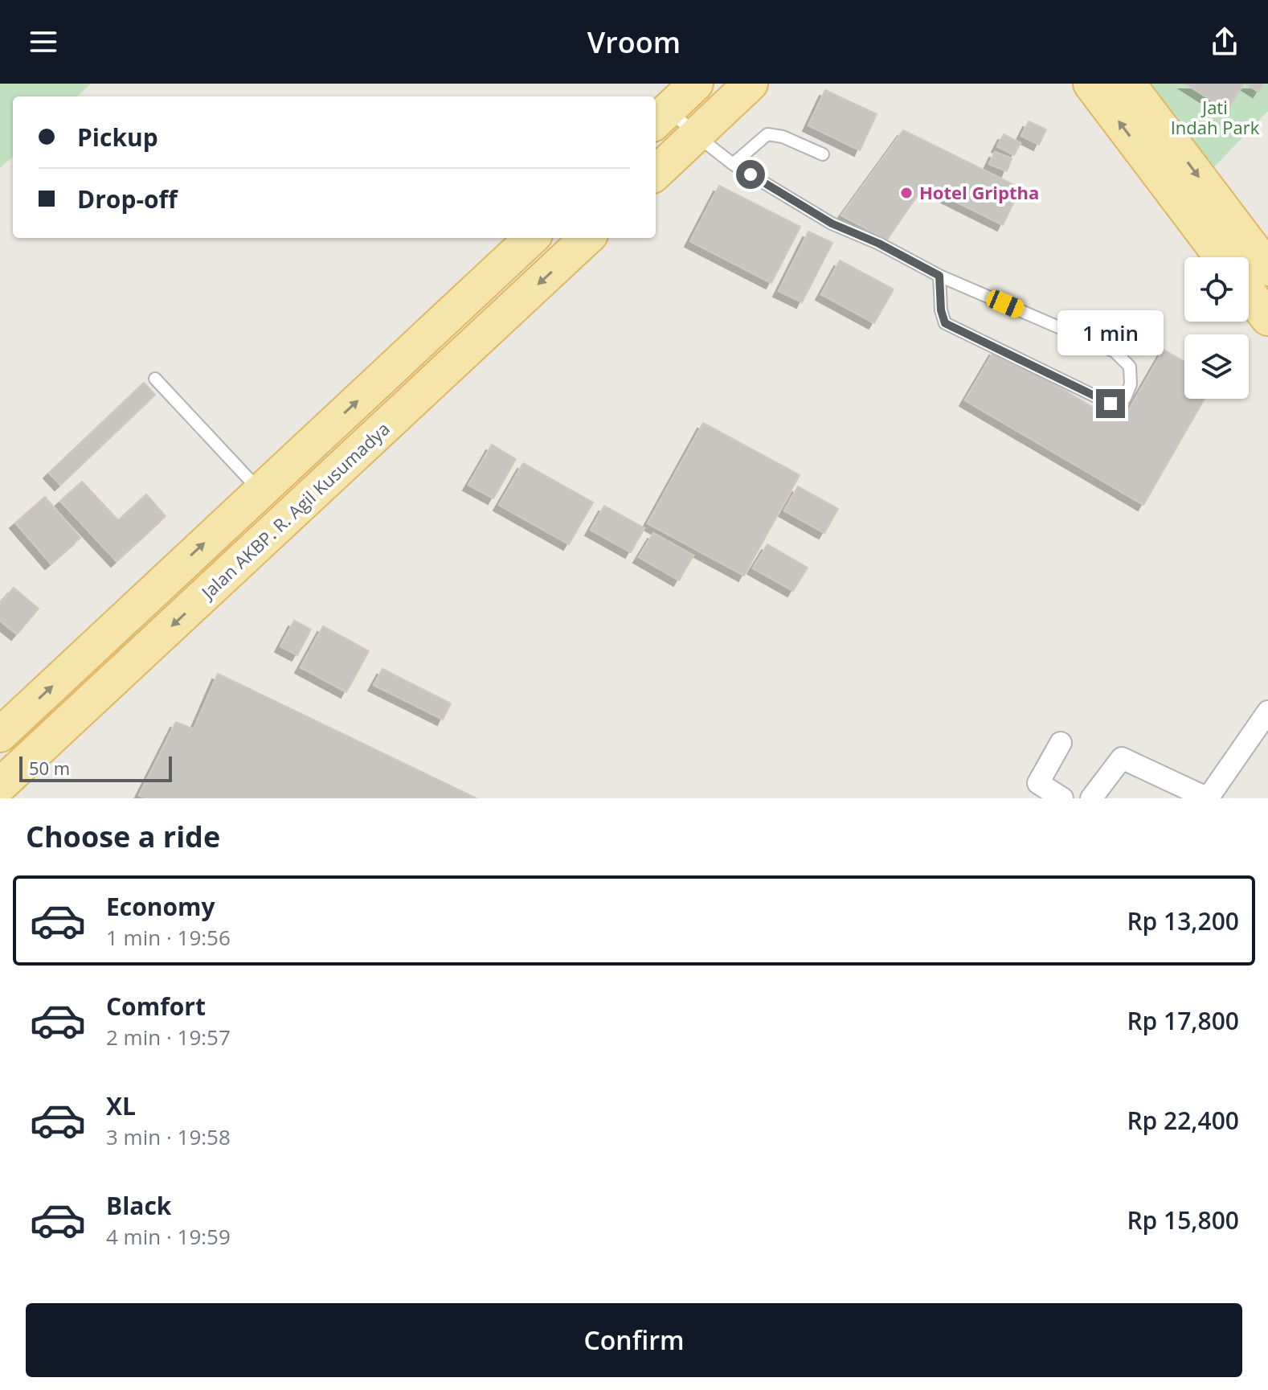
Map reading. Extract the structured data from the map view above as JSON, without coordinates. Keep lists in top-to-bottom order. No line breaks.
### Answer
{"streets":{"main road":["Jalan AKBP. R. Agil Kusumadya"]},"parks":["Jati Indah Park"],"places":["Hotel Griptha"],"scale_bar":"50 m","page":{"header":"Vroom","banner":["Pickup","Drop-off"],"bubble":"1 min","scale":"50 m","heading":"Choose a ride","list":[{"name":"Economy","note":"1 min · 19:56","value":"Rp 13,200"},{"name":"Comfort","note":"2 min · 19:57","value":"Rp 17,800"},{"name":"XL","note":"3 min · 19:58","value":"Rp 22,400"},{"name":"Black","note":"4 min · 19:59","value":"Rp 15,800"}],"buttons":"Confirm"}}
